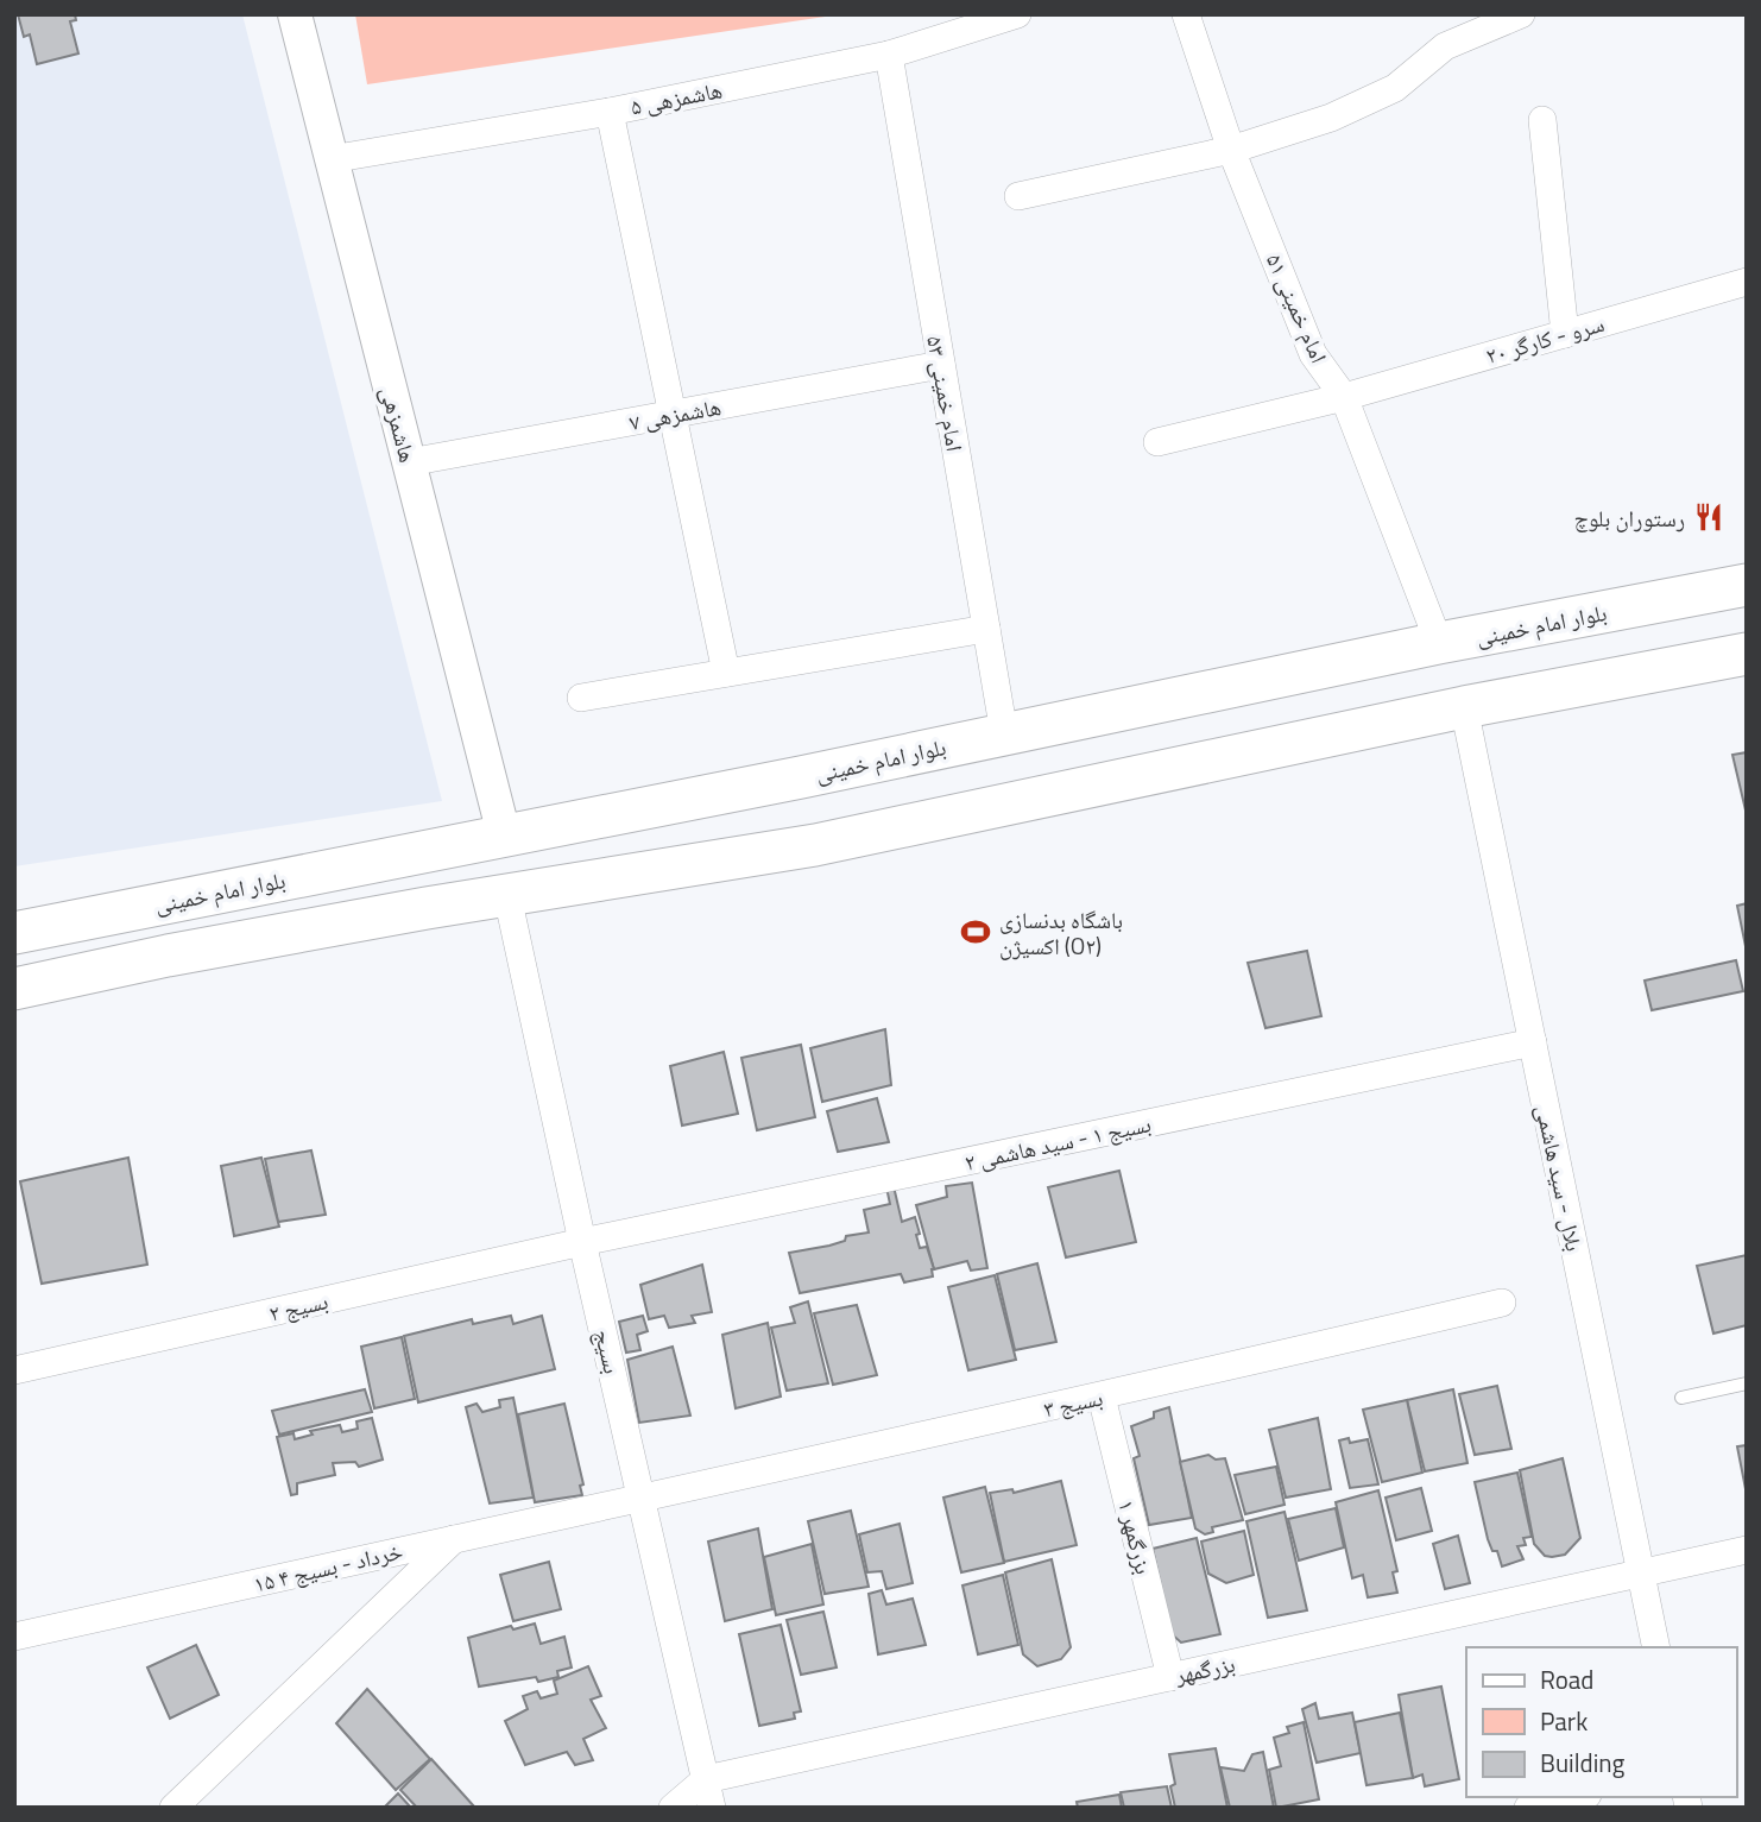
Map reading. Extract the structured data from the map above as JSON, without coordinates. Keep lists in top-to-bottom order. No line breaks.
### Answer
{"streets":{"main road":["بلوار امام خمینی"],"street":["هاشمزهی ۵","امام خمینی ۵۱","سرو - کارگر ۲۰","امام خمینی ۵۳","هاشمزهی ۷","هاشمزهی","بسیج ۱ - سید هاشمی ۲","بلال - سید هاشمی","بسیج ۲","بسیج","بسیج ۳","بزرگمهر ۱","۱۵ خرداد - بسیج ۴","بزرگمهر"]},"crossings":[["هاشمزهی ۵","امام خمینی ۵۳"],["هاشمزهی ۵","هاشمزهی"],["امام خمینی ۵۱","سرو - کارگر ۲۰"],["امام خمینی ۵۱","بلوار امام خمینی"],["امام خمینی ۵۳","هاشمزهی ۷"],["امام خمینی ۵۳","بلوار امام خمینی"],["هاشمزهی ۷","هاشمزهی"],["هاشمزهی","بلوار امام خمینی"],["بسیج ۱ - سید هاشمی ۲","بلال - سید هاشمی"],["بسیج ۱ - سید هاشمی ۲","بسیج ۲"],["بسیج ۱ - سید هاشمی ۲","بسیج"],["بلال - سید هاشمی","بزرگمهر"],["بسیج ۲","بسیج"],["بسیج","بسیج ۳"],["بسیج","۱۵ خرداد - بسیج ۴"],["بسیج","بزرگمهر"],["بسیج ۳","بزرگمهر ۱"],["بسیج ۳","۱۵ خرداد - بسیج ۴"],["بزرگمهر ۱","بزرگمهر"]],"places":{"restaurant":["رستوران بلوچ"],"sports":["باشگاه بدنسازی اکسیژن (O۲)"]},"legend":["Road","Park","Building"]}
